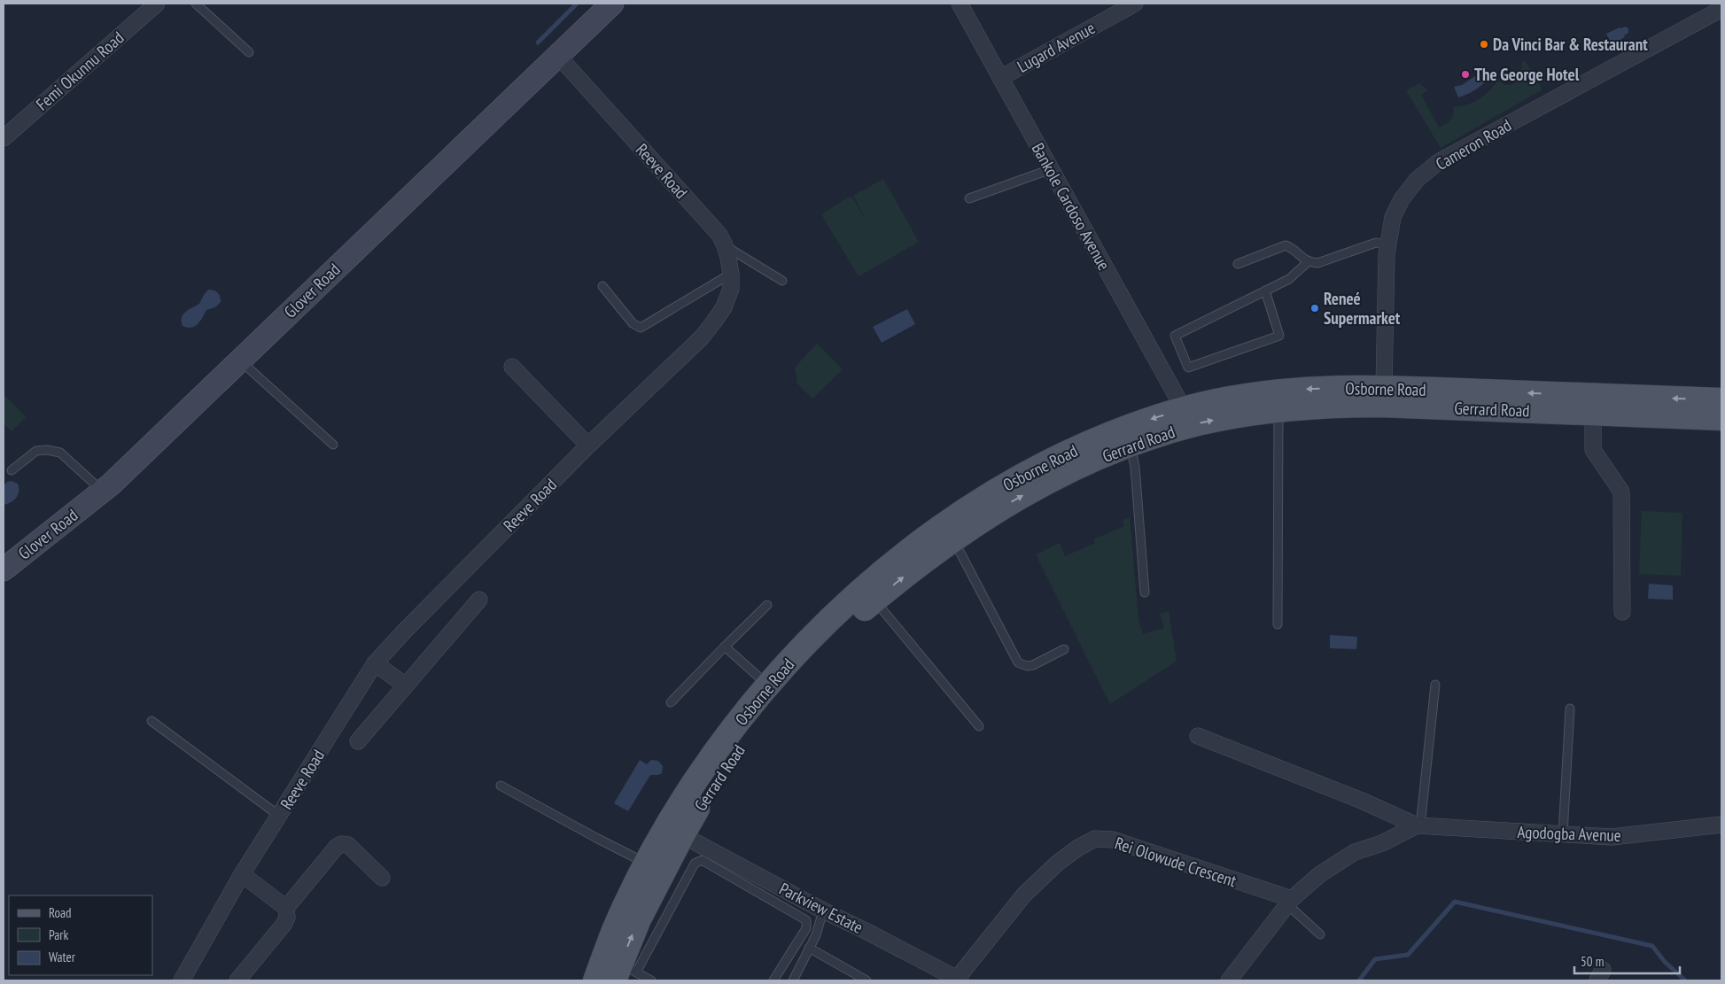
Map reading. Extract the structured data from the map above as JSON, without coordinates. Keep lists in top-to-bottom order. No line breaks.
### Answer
{"streets":{"main road":["Osborne Road","Gerrard Road"],"street":["Lugard Avenue","Femi Okunnu Road","Cameron Road","Reeve Road","Bankole Cardoso Avenue","Glover Road","Agodogba Avenue","Rei Olowude Crescent","Parkview Estate"]},"crossings":[["Lugard Avenue","Bankole Cardoso Avenue"],["Cameron Road","Osborne Road"],["Reeve Road","Glover Road"],["Bankole Cardoso Avenue","Osborne Road"],["Gerrard Road","Parkview Estate"],["Rei Olowude Crescent","Parkview Estate"]],"one_way":["Osborne Road","Gerrard Road"],"places":["Da Vinci Bar & Restaurant","The George Hotel","Reneé Supermarket"],"legend":["Road","Park","Water"],"scale_bar":"50 m"}
